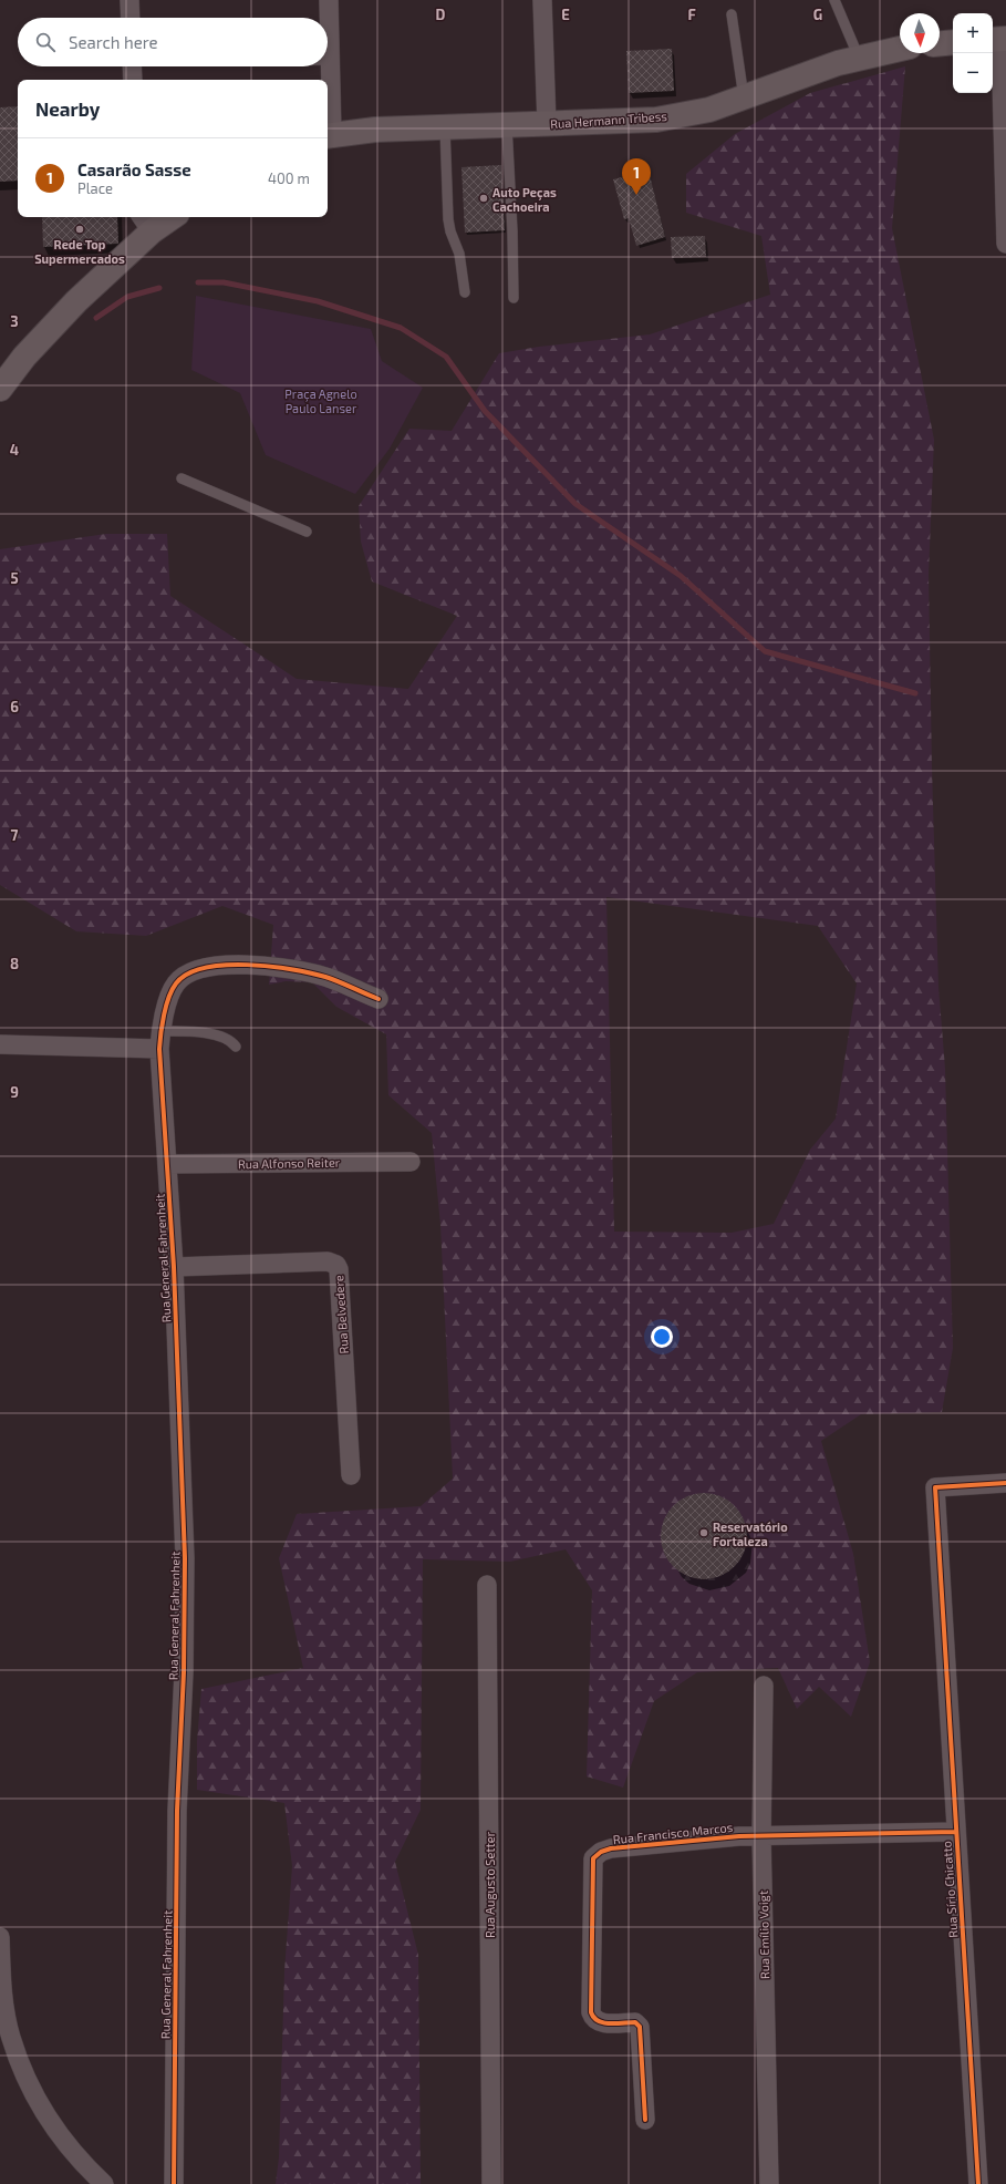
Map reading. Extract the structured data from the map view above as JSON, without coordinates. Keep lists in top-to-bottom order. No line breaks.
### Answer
{"streets":{"main road":["Rua Hermann Tribess"],"street":["Rua Alfonso Reiter","Rua General Fahrenheit","Rua Belvedere","Rua Francisco Marcos","Rua Augusto Setter","Rua Sírio Chicatto","Rua Emílio Voigt"]},"crossings":[["Rua Alfonso Reiter","Rua General Fahrenheit"],["Rua General Fahrenheit","Rua Belvedere"],["Rua Francisco Marcos","Rua Sírio Chicatto"],["Rua Francisco Marcos","Rua Emílio Voigt"]],"parks":["Praça Agnelo Paulo Lanser"],"places":["Auto Peças Cachoeira","Rede Top Supermercados","Reservatório Fortaleza"],"north":"bottom","page":{"map_buttons":["+","−"],"search":"Search here","heading":"Nearby","list":[{"mark":"1","name":"Casarão Sasse","note":"Place","value":"400 m"}],"pins":"1"},"grid":{"columns":["D","E","F","G"],"rows":["3","4","5","6","7","8","9"]}}
